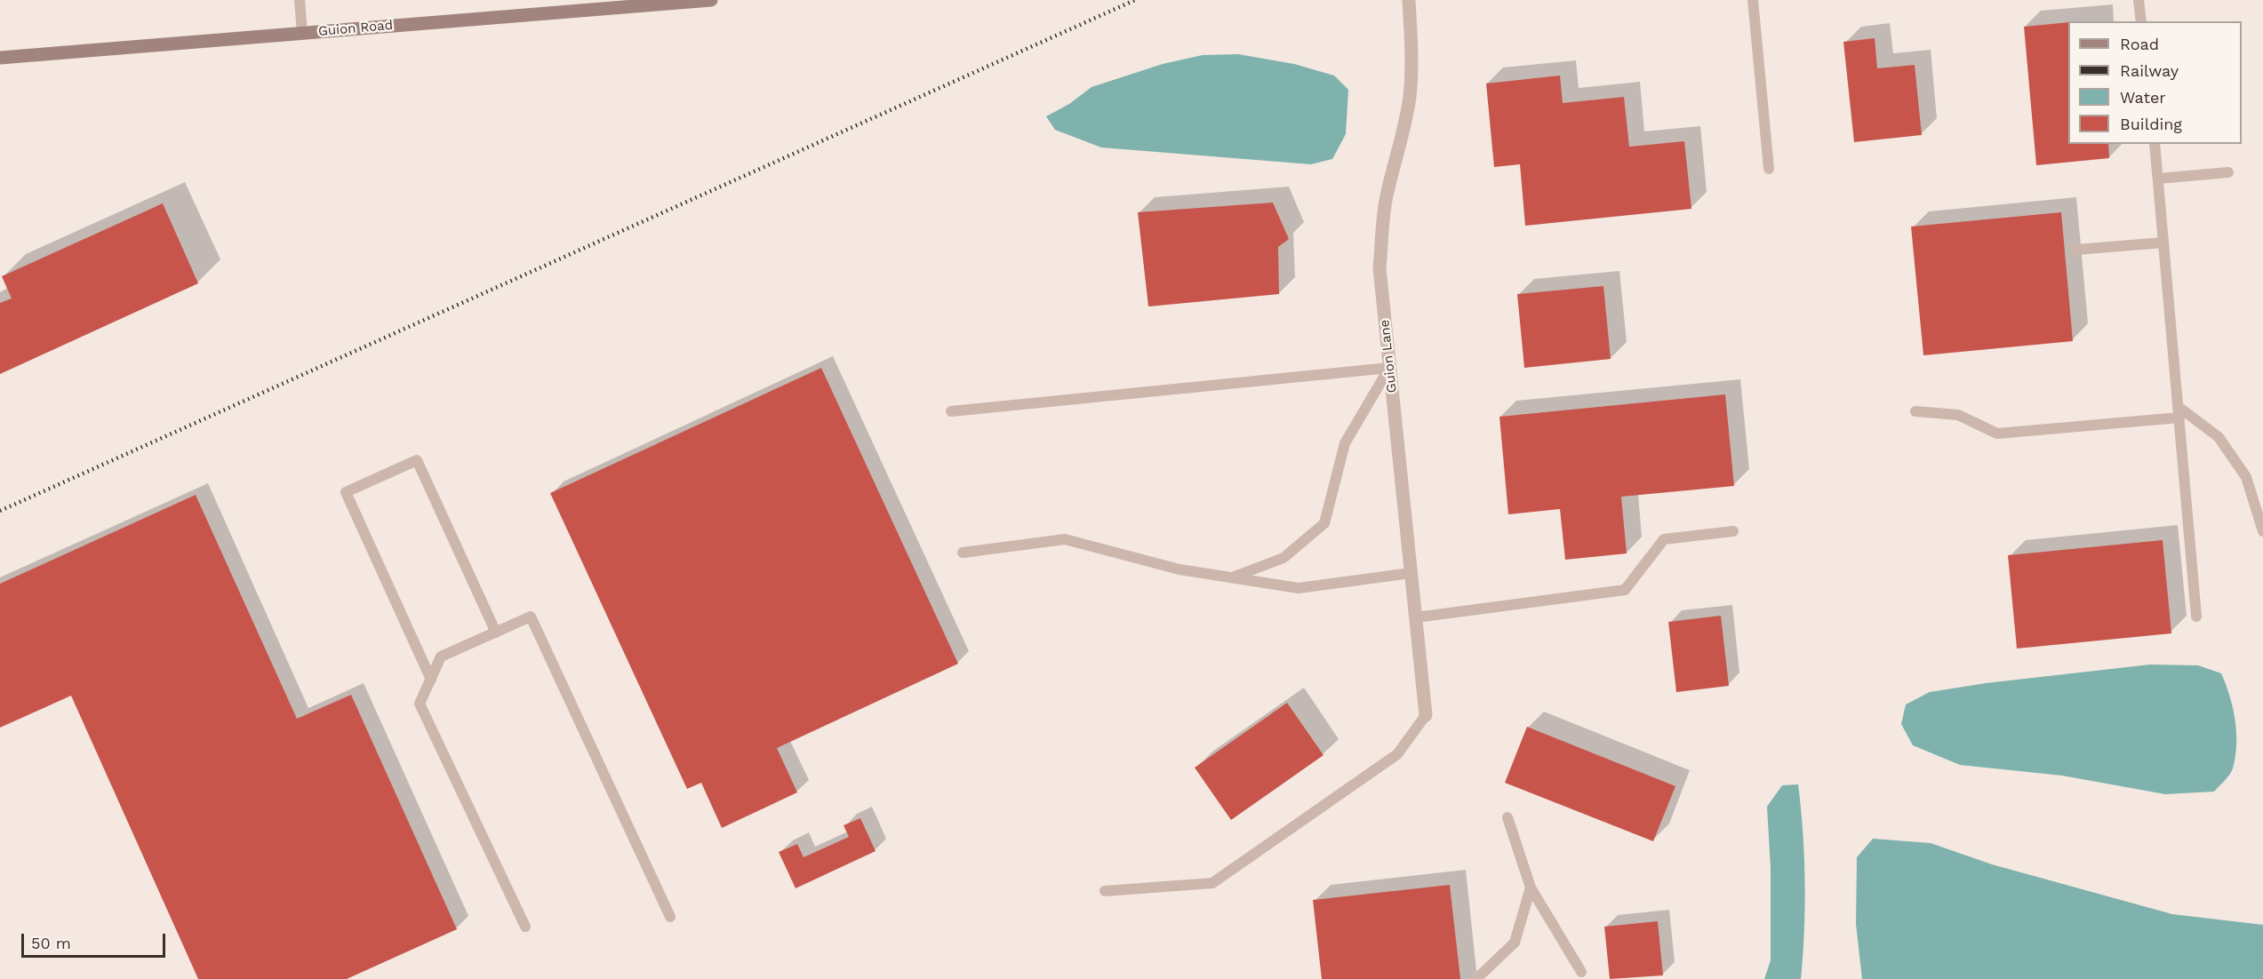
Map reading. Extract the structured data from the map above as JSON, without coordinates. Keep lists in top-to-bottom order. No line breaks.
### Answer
{"streets":{"street":["Guion Road","Guion Lane"]},"legend":["Road","Railway","Water","Building"],"scale_bar":"50 m"}
